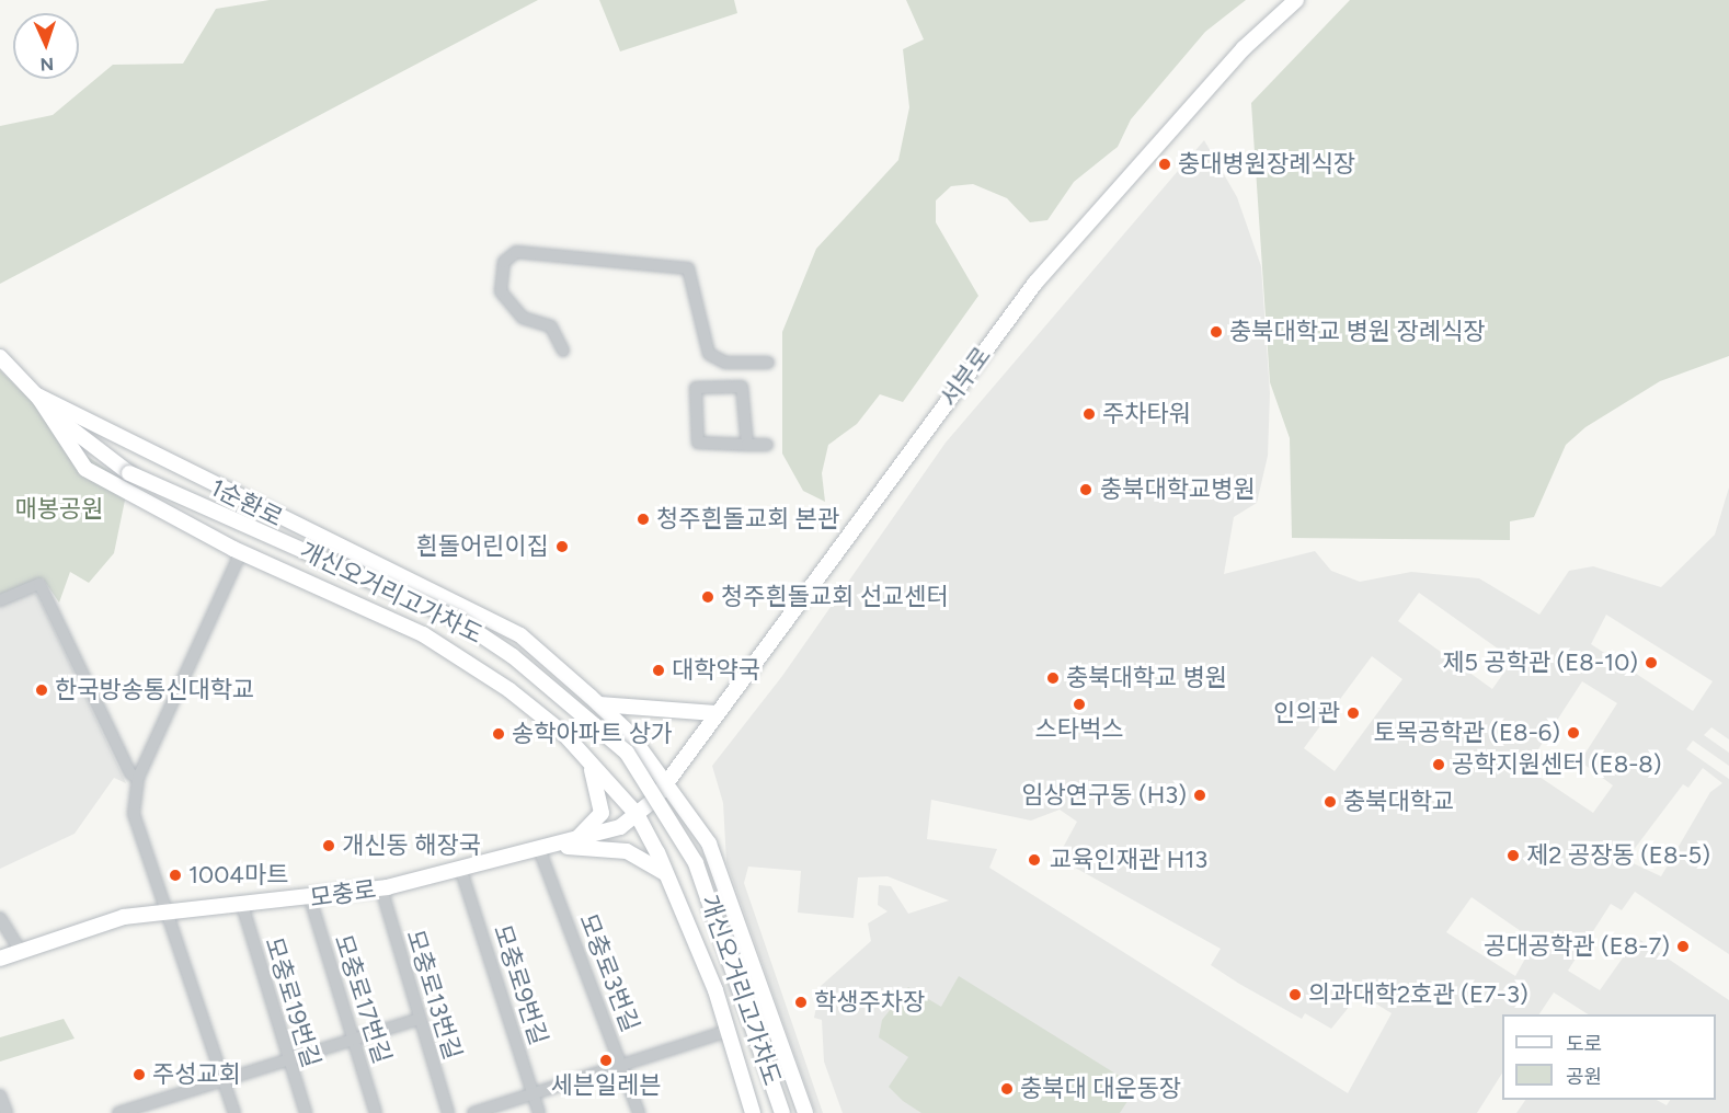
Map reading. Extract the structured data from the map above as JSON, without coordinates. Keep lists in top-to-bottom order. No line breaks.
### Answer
{"streets":{"main road":["서부로","1순환로","개신오거리고가차도","모충로"],"street":["모충로3번길","모충로9번길","모충로13번길","모충로17번길","모충로19번길"]},"crossings":[["서부로","1순환로"],["서부로","모충로"],["1순환로","개신오거리고가차도"],["1순환로","모충로"],["모충로","모충로3번길"],["모충로","모충로9번길"],["모충로","모충로13번길"],["모충로","모충로17번길"],["모충로","모충로19번길"]],"parks":["매봉공원"],"places":["충대병원장례식장","충북대학교 병원 장례식장","주차타워","충북대학교병원","청주흰돌교회 본관","흰돌어린이집","청주흰돌교회 선교센터","제5 공학관 (E8-10)","대학약국","충북대학교 병원","한국방송통신대학교","스타벅스","인의관","토목공학관 (E8-6)","송학아파트 상가","공학지원센터 (E8-8)","임상연구동 (H3)","충북대학교","개신동 해장국","제2 공장동 (E8-5)","교육인재관 H13","1004마트","공대공학관 (E8-7)","의과대학2호관 (E7-3)","학생주차장","세븐일레븐","주성교회","충북대 대운동장"],"legend":["도로","공원"],"north":"bottom"}
